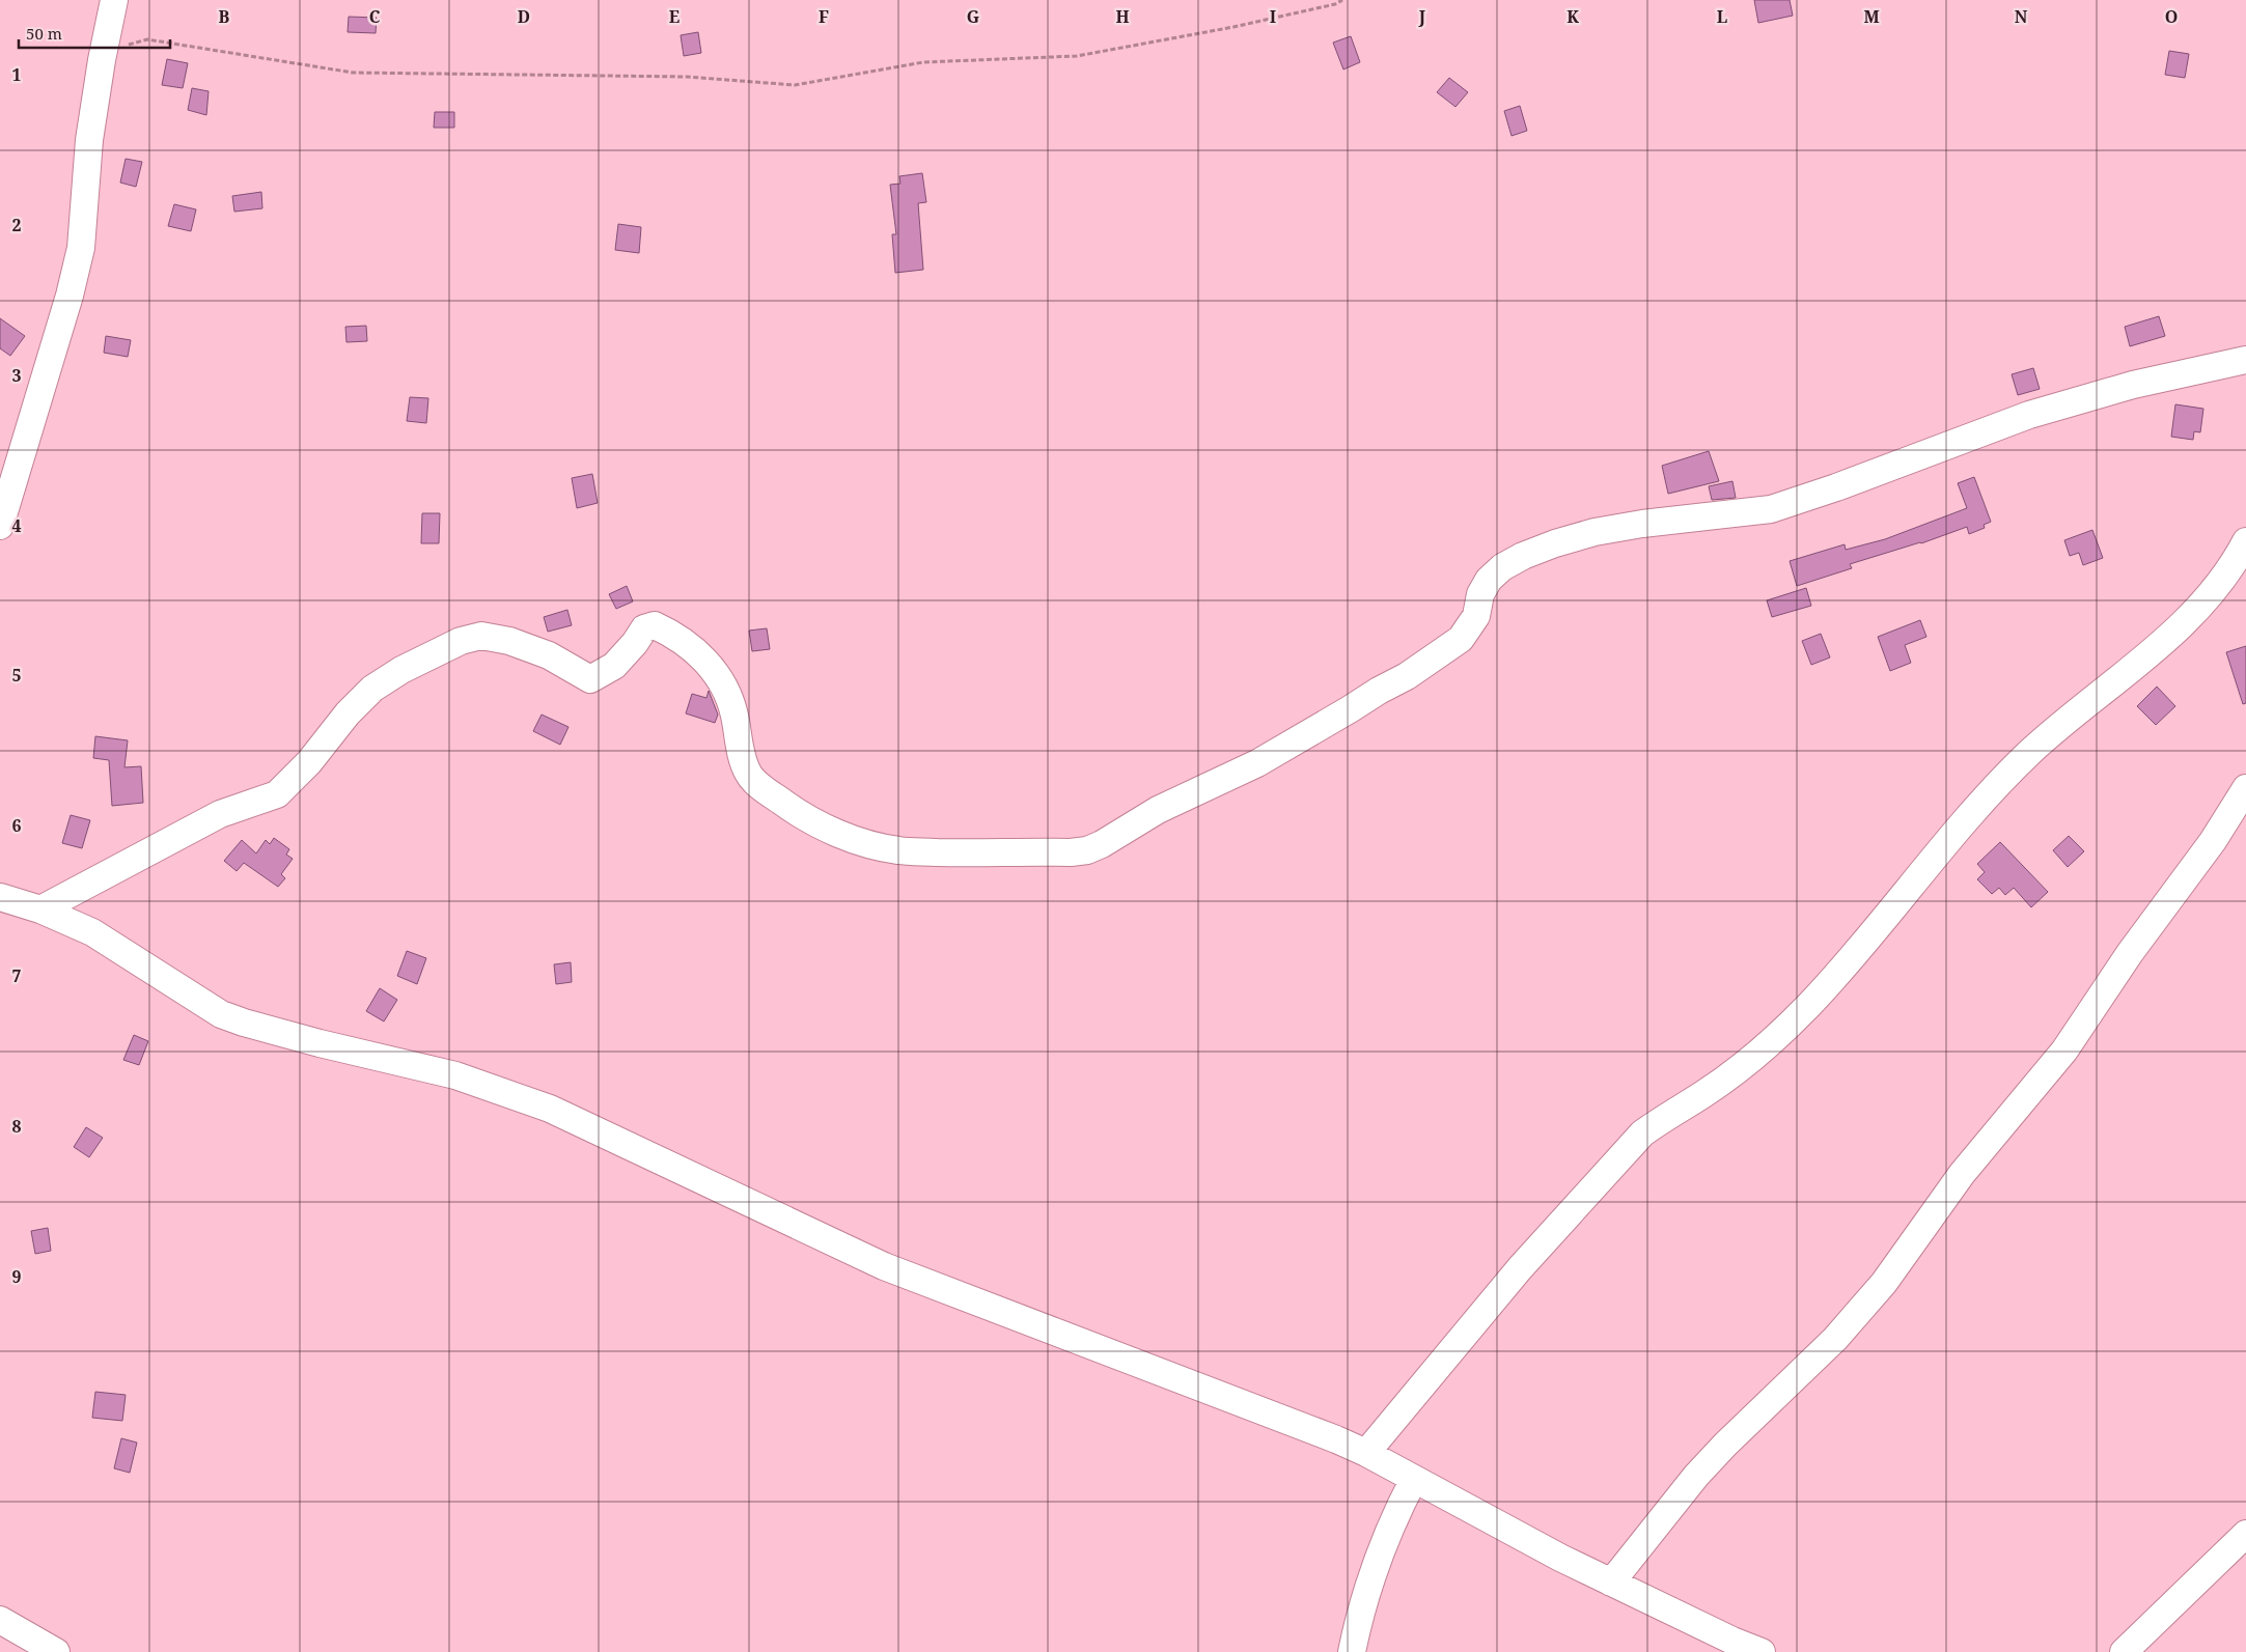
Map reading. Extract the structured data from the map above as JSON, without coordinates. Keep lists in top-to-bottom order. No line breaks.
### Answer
{"scale_bar":"50 m","grid":{"columns":["B","C","D","E","F","G","H","I","J","K","L","M","N","O"],"rows":["1","2","3","4","5","6","7","8","9"]}}
